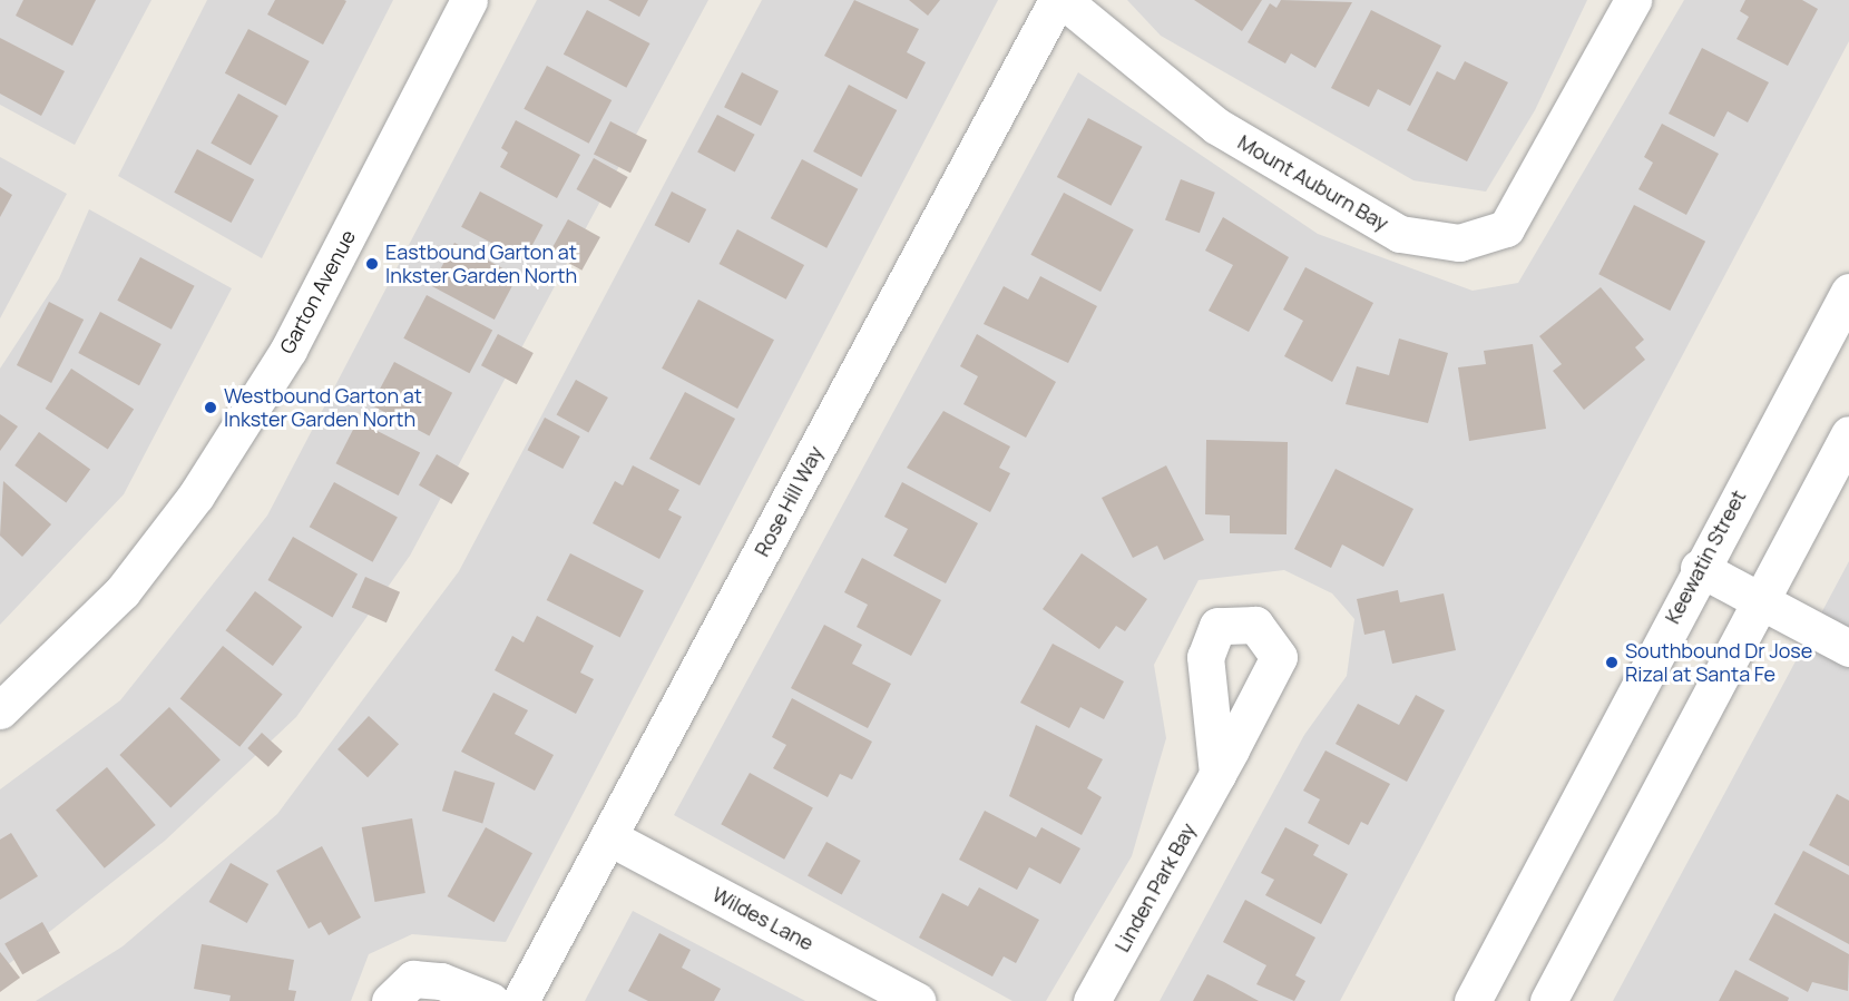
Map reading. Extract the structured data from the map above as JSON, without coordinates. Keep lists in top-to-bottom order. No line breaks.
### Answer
{"streets":{"street":["Mount Auburn Bay","Garton Avenue","Rose Hill Way","Keewatin Street","Linden Park Bay","Wildes Lane"]},"crossings":[["Rose Hill Way","Wildes Lane"]],"places":["Eastbound Garton at Inkster Garden North","Westbound Garton at Inkster Garden North","Southbound Dr Jose Rizal at Santa Fe"]}
